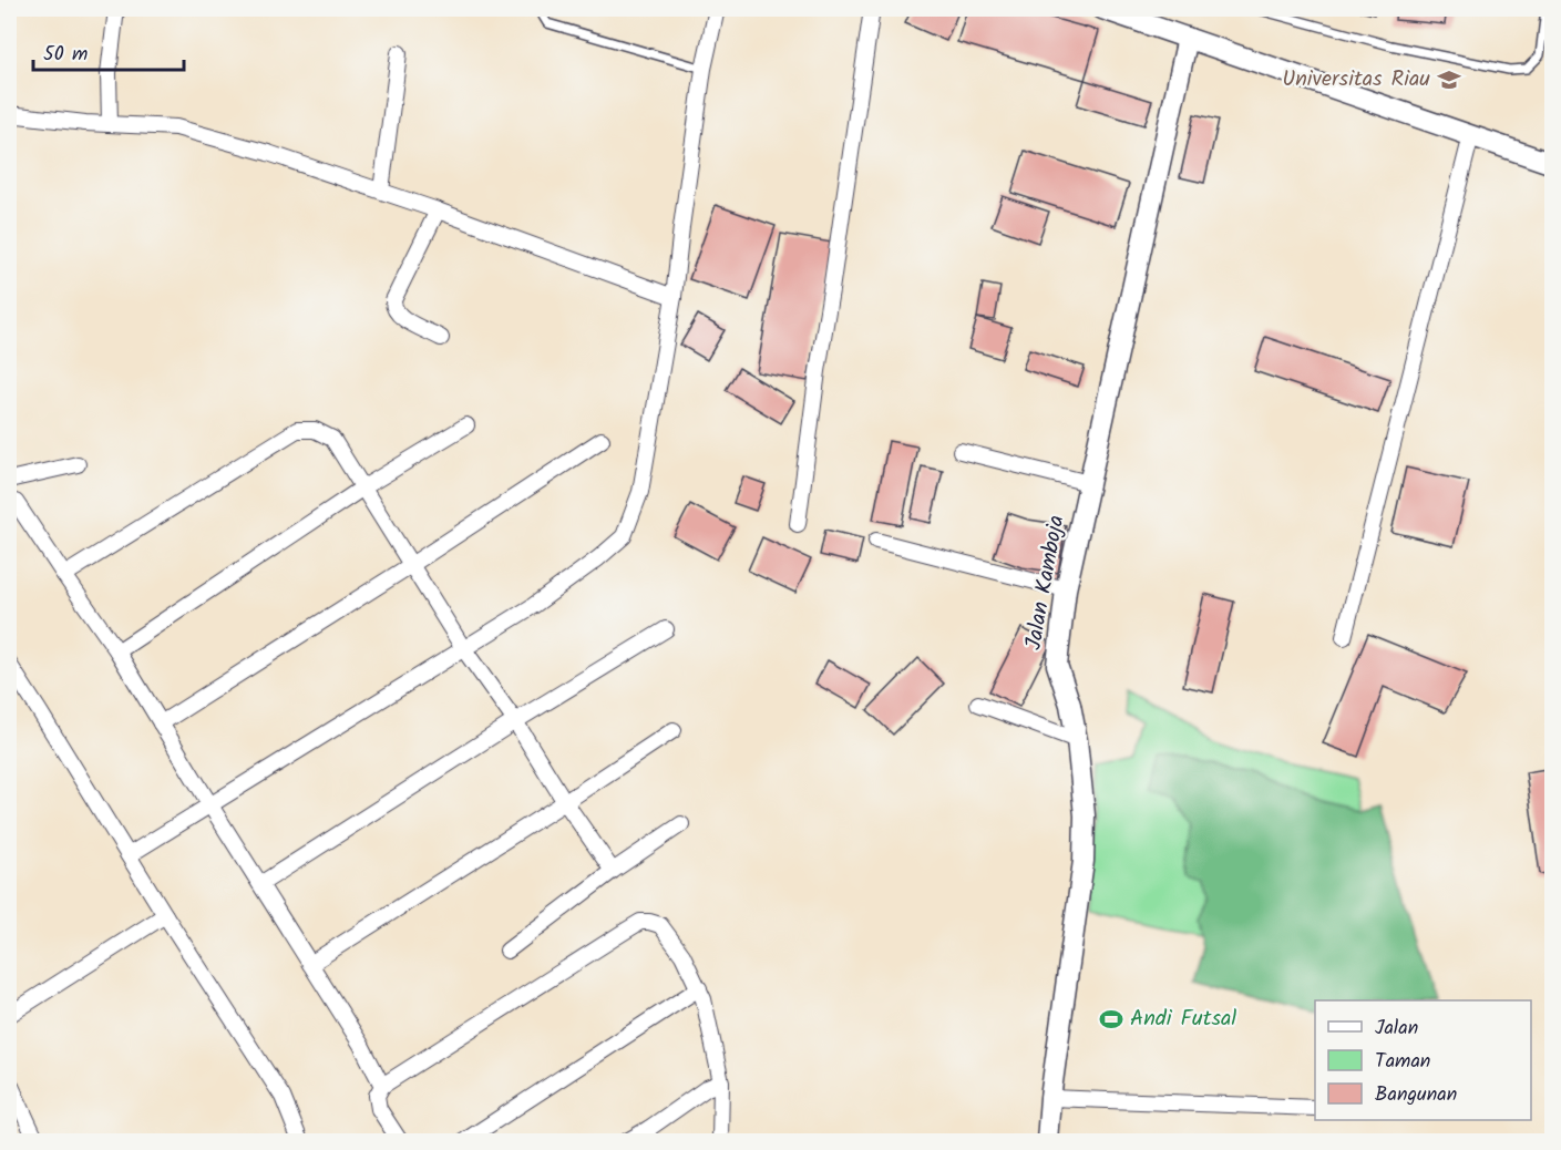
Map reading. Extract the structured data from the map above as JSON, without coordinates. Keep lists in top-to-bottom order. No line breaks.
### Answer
{"streets":{"street":["Jalan Kamboja"]},"places":{"school or university":["Universitas Riau"],"sports":["Andi Futsal"]},"legend":["Jalan","Taman","Bangunan"],"scale_bar":"50 m"}
